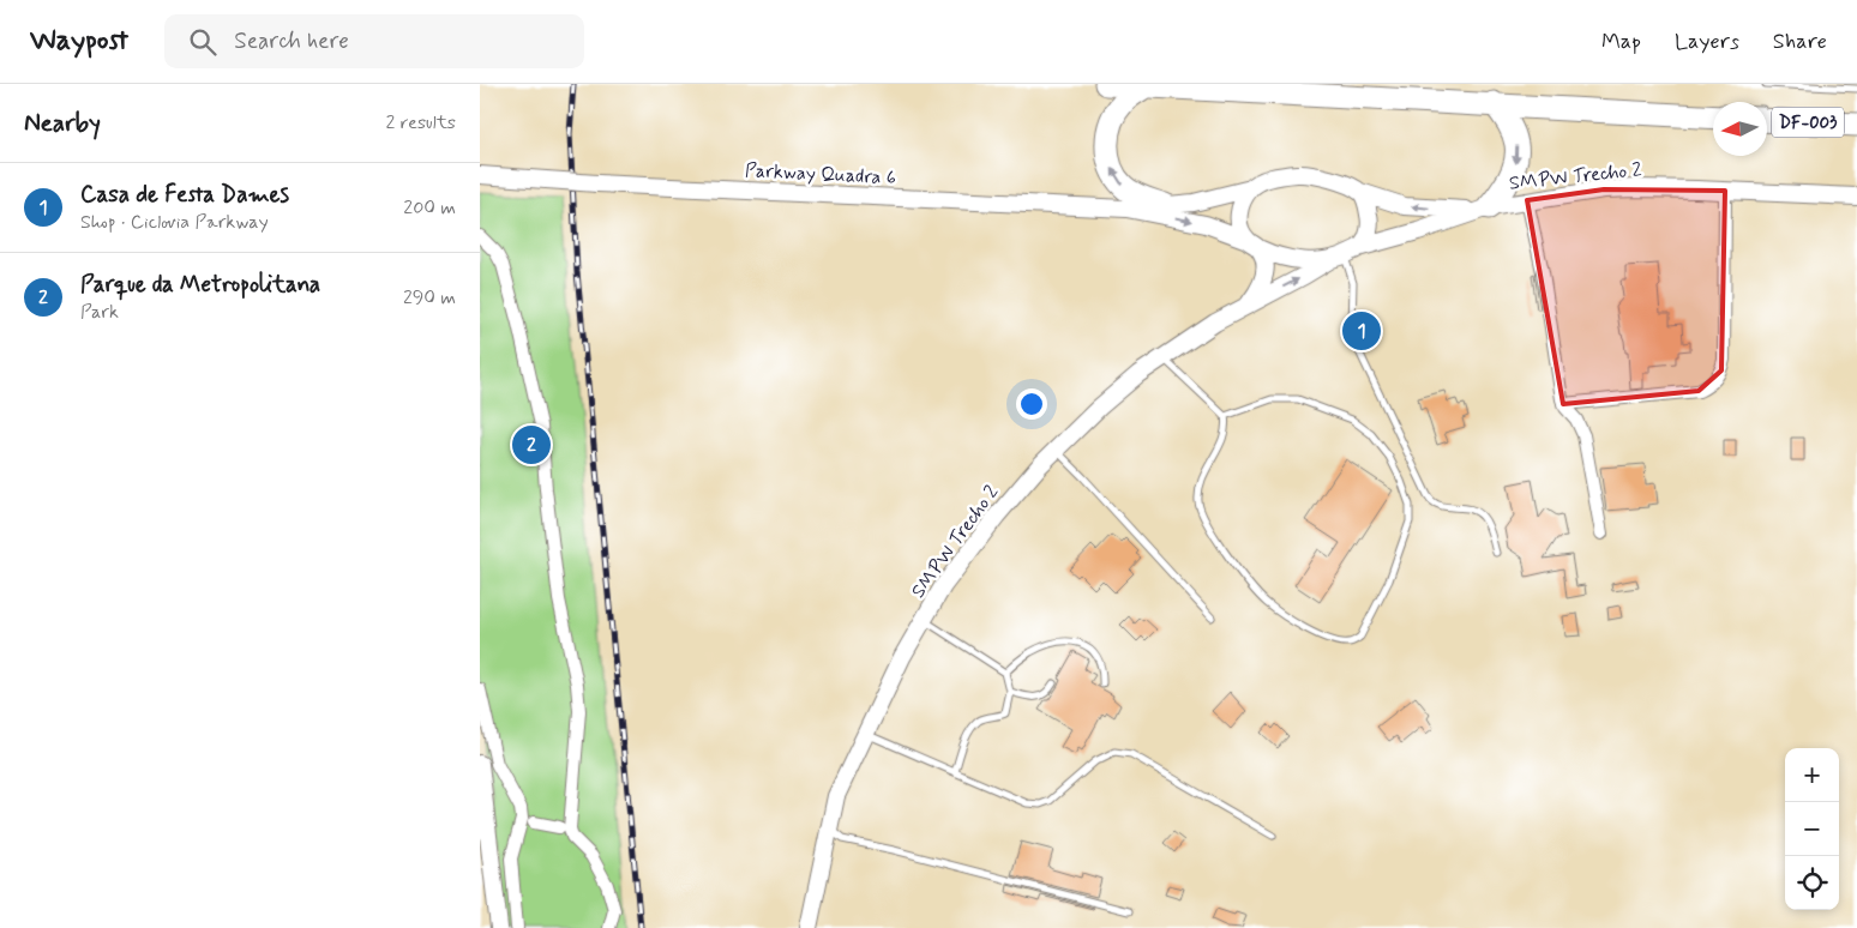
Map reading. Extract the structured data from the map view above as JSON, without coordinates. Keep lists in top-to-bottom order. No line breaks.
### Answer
{"streets":{"highway":["DF-003"],"street":["Parkway Quadra 6","SMPW Trecho 2"]},"crossings":[["Parkway Quadra 6","SMPW Trecho 2"]],"north":"left","page":{"header":"Waypost","search":"Search here","nav":["Map","Layers","Share"],"heading":["Nearby","2 results"],"list":[{"mark":"1","name":"Casa de Festa Dames","note":"Shop · Ciclovia Parkway","value":"200 m"},{"mark":"2","name":"Parque da Metropolitana","note":"Park","value":"290 m"}],"pins":["1","2"],"map_buttons":["+","−"]}}
